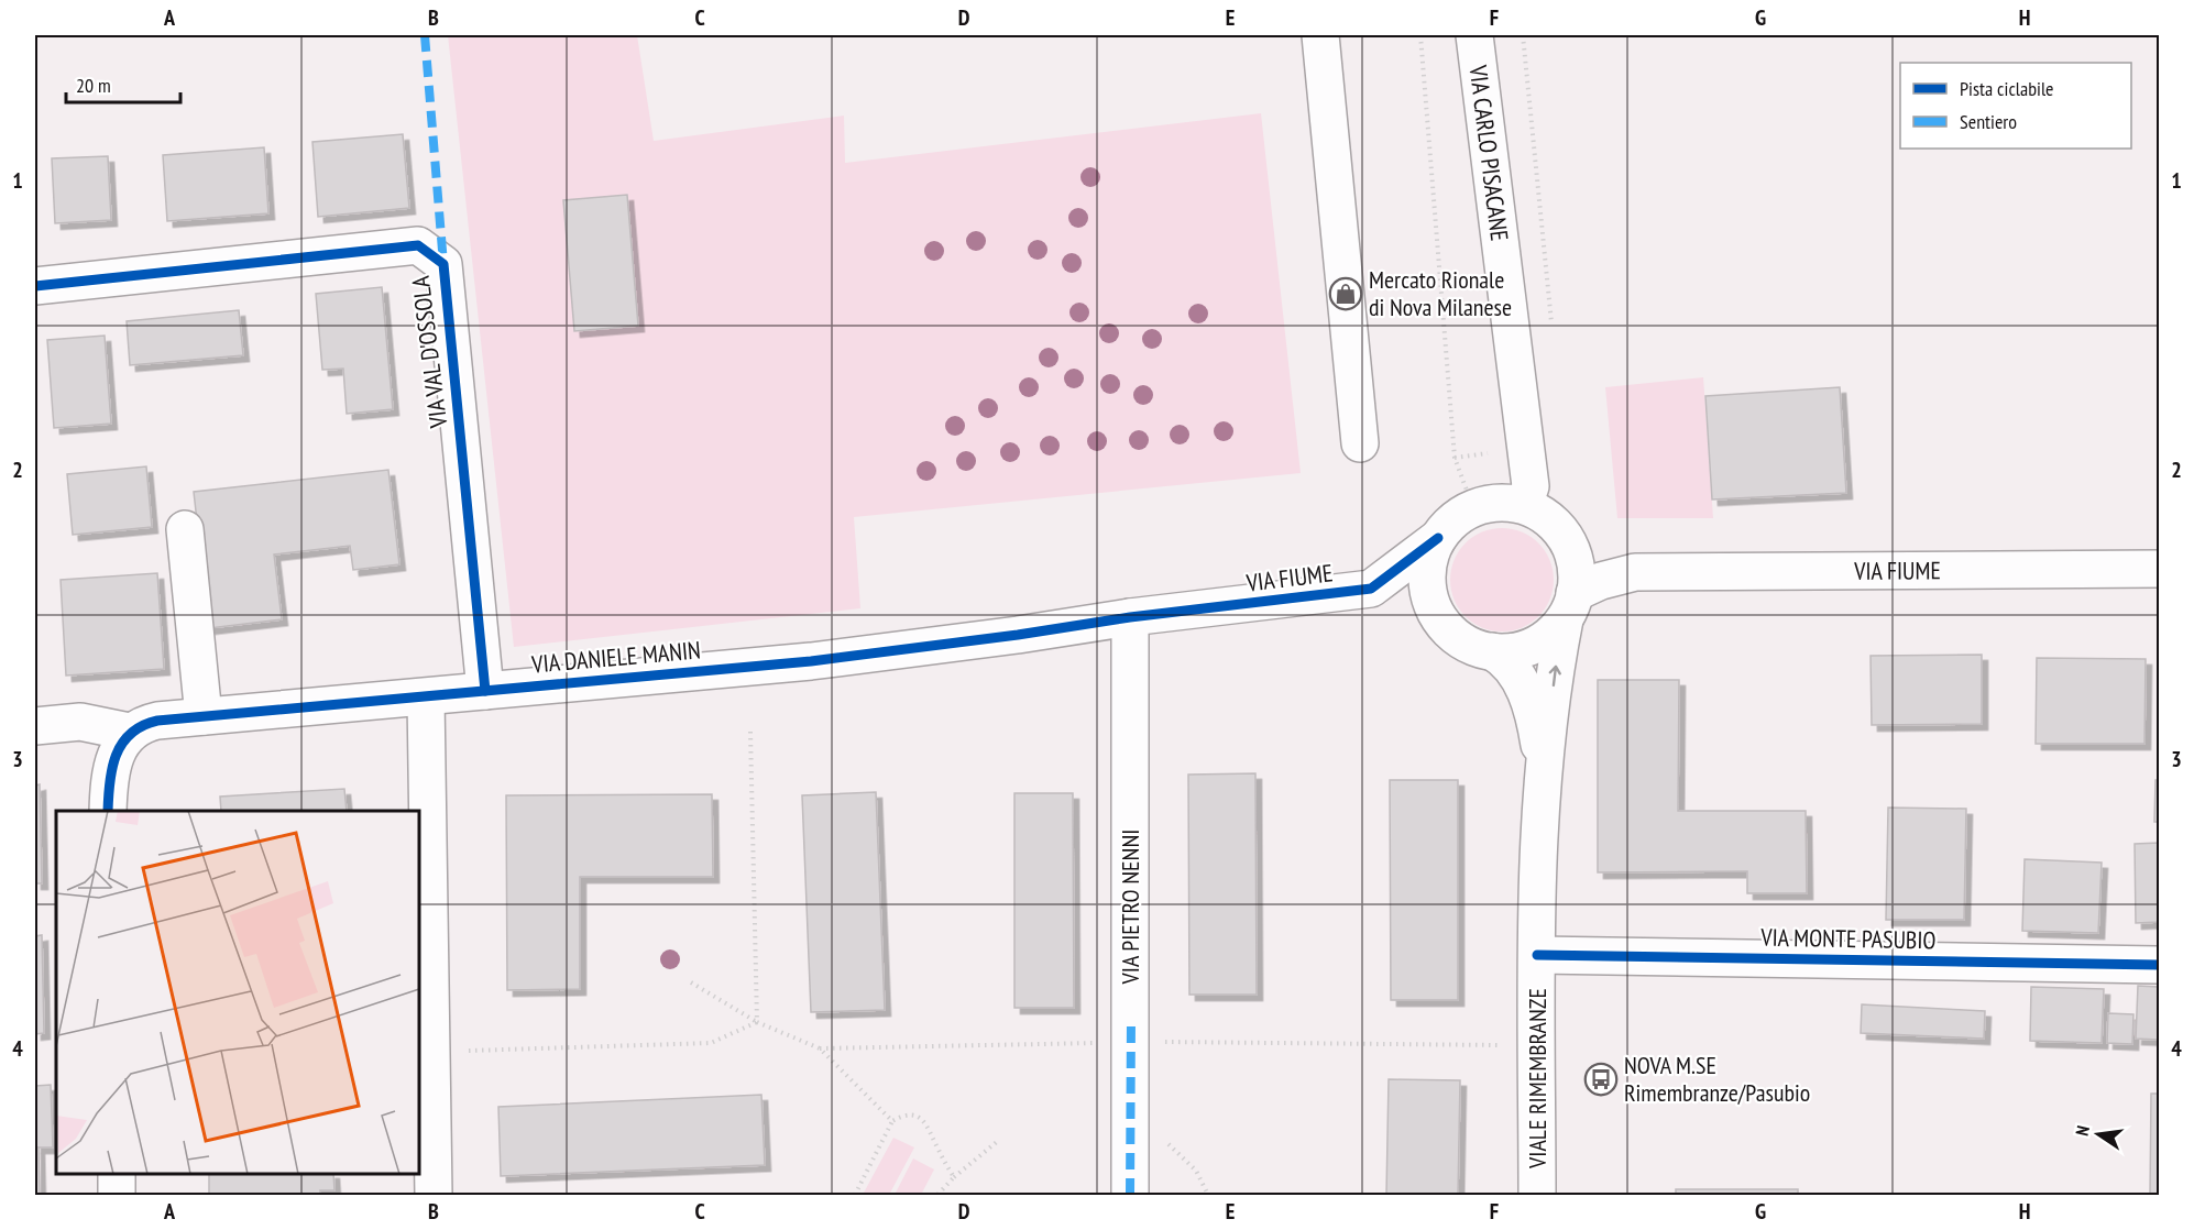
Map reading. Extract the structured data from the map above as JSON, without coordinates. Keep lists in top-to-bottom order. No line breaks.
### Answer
{"streets":{"street":["VIA CARLO PISACANE","VIA VAL D'OSSOLA","VIA FIUME","VIA DANIELE MANIN","VIA PIETRO NENNI","VIA MONTE PASUBIO","VIALE RIMEMBRANZE"]},"crossings":[["VIA CARLO PISACANE","VIA FIUME"],["VIA CARLO PISACANE","VIALE RIMEMBRANZE"],["VIA VAL D'OSSOLA","VIA DANIELE MANIN"],["VIA FIUME","VIA DANIELE MANIN"],["VIA FIUME","VIA PIETRO NENNI"],["VIA FIUME","VIALE RIMEMBRANZE"],["VIA DANIELE MANIN","VIA PIETRO NENNI"],["VIA MONTE PASUBIO","VIALE RIMEMBRANZE"]],"places":{"shop":["Mercato Rionale di Nova Milanese"],"bus stop":["NOVA M.SE Rimembranze/Pasubio"]},"legend":["Pista ciclabile","Sentiero"],"scale_bar":"20 m","north":"left","grid":{"columns":["A","B","C","D","E","F","G","H"],"rows":["1","2","3","4"]}}
